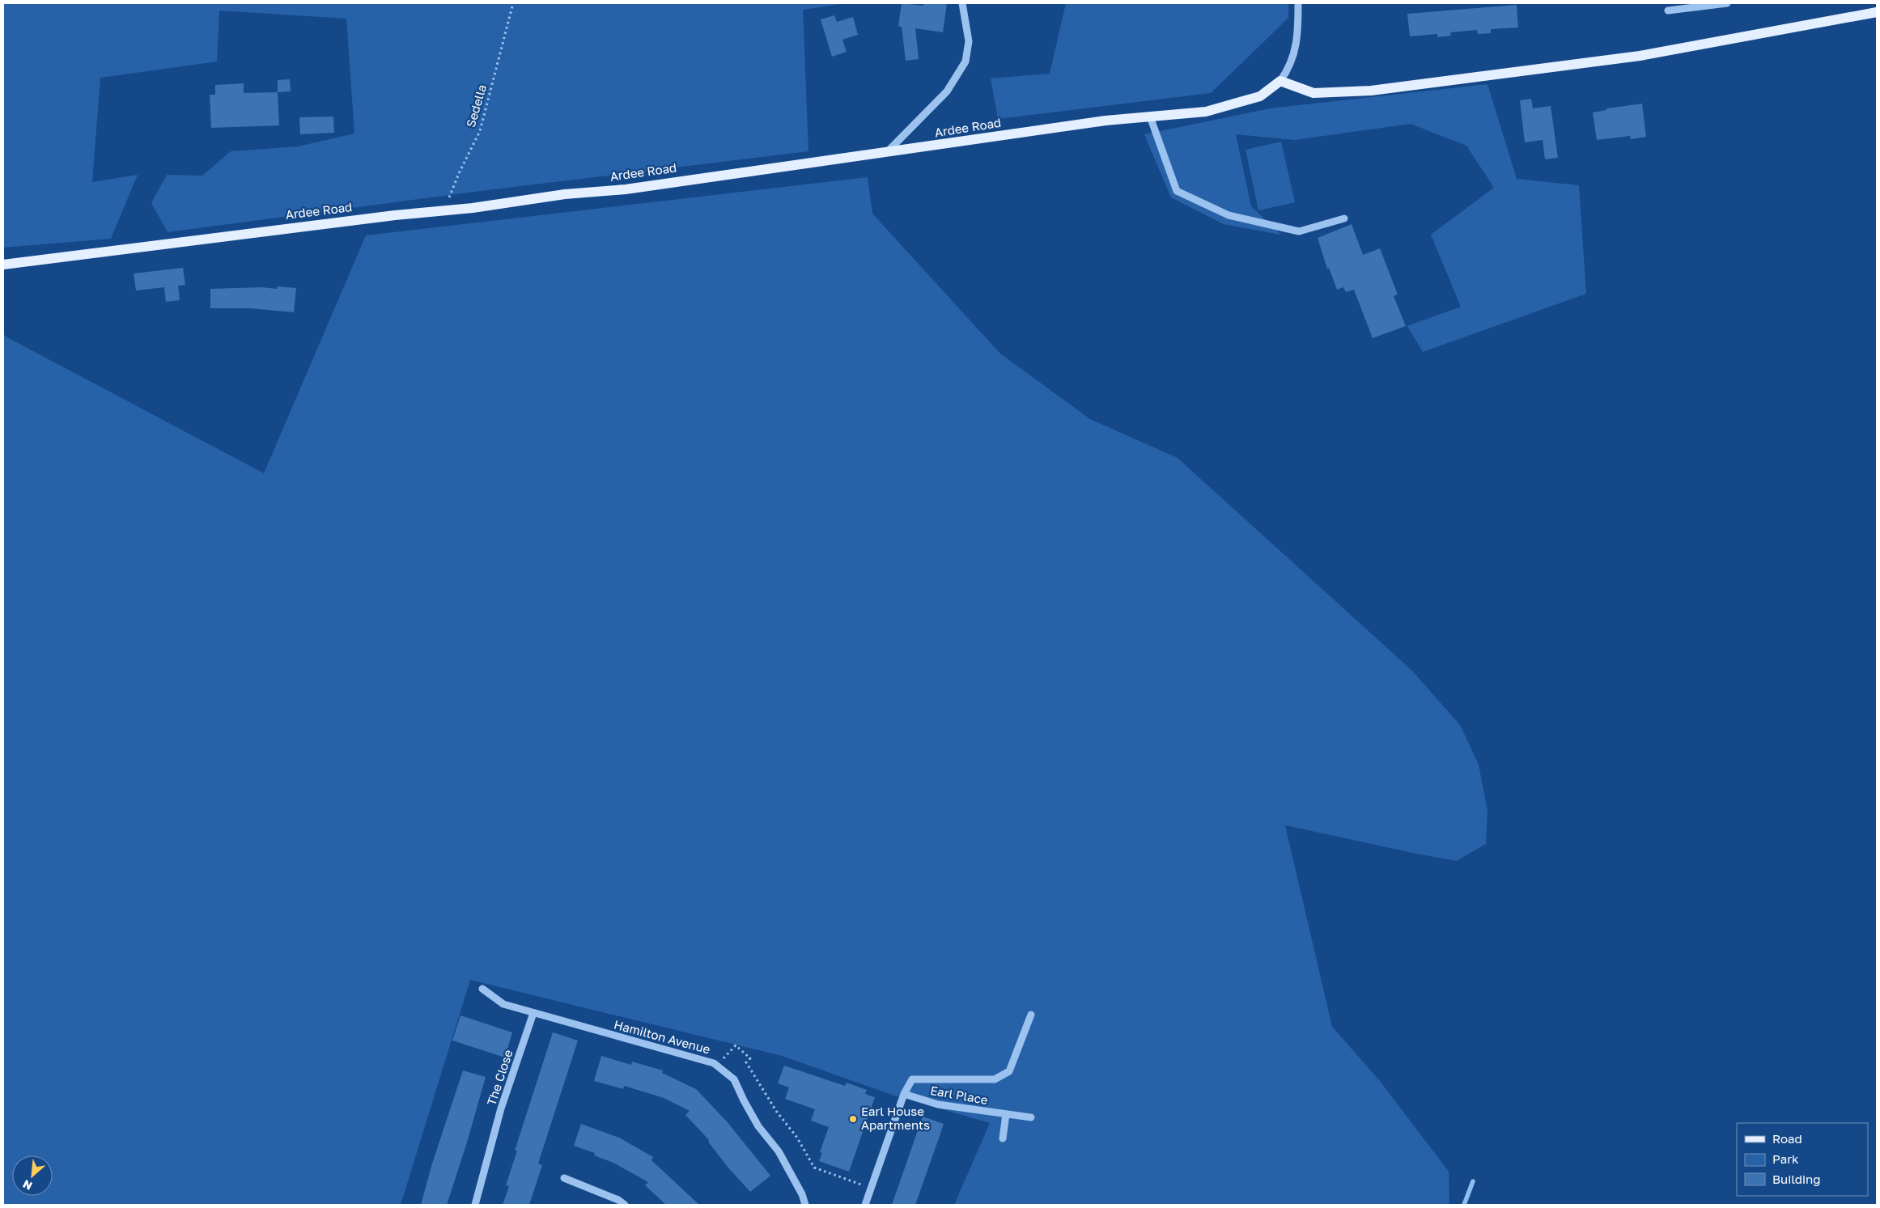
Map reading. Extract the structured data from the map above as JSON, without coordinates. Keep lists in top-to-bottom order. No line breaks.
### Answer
{"streets":{"main road":["Ardee Road"],"street":["Hamilton Avenue","The Close","Earl Place"],"path":["Sedella"]},"crossings":[["Sedella","Ardee Road"],["Hamilton Avenue","The Close"]],"places":["Earl House Apartments"],"legend":["Road","Park","Building"],"north":"bottom left"}
